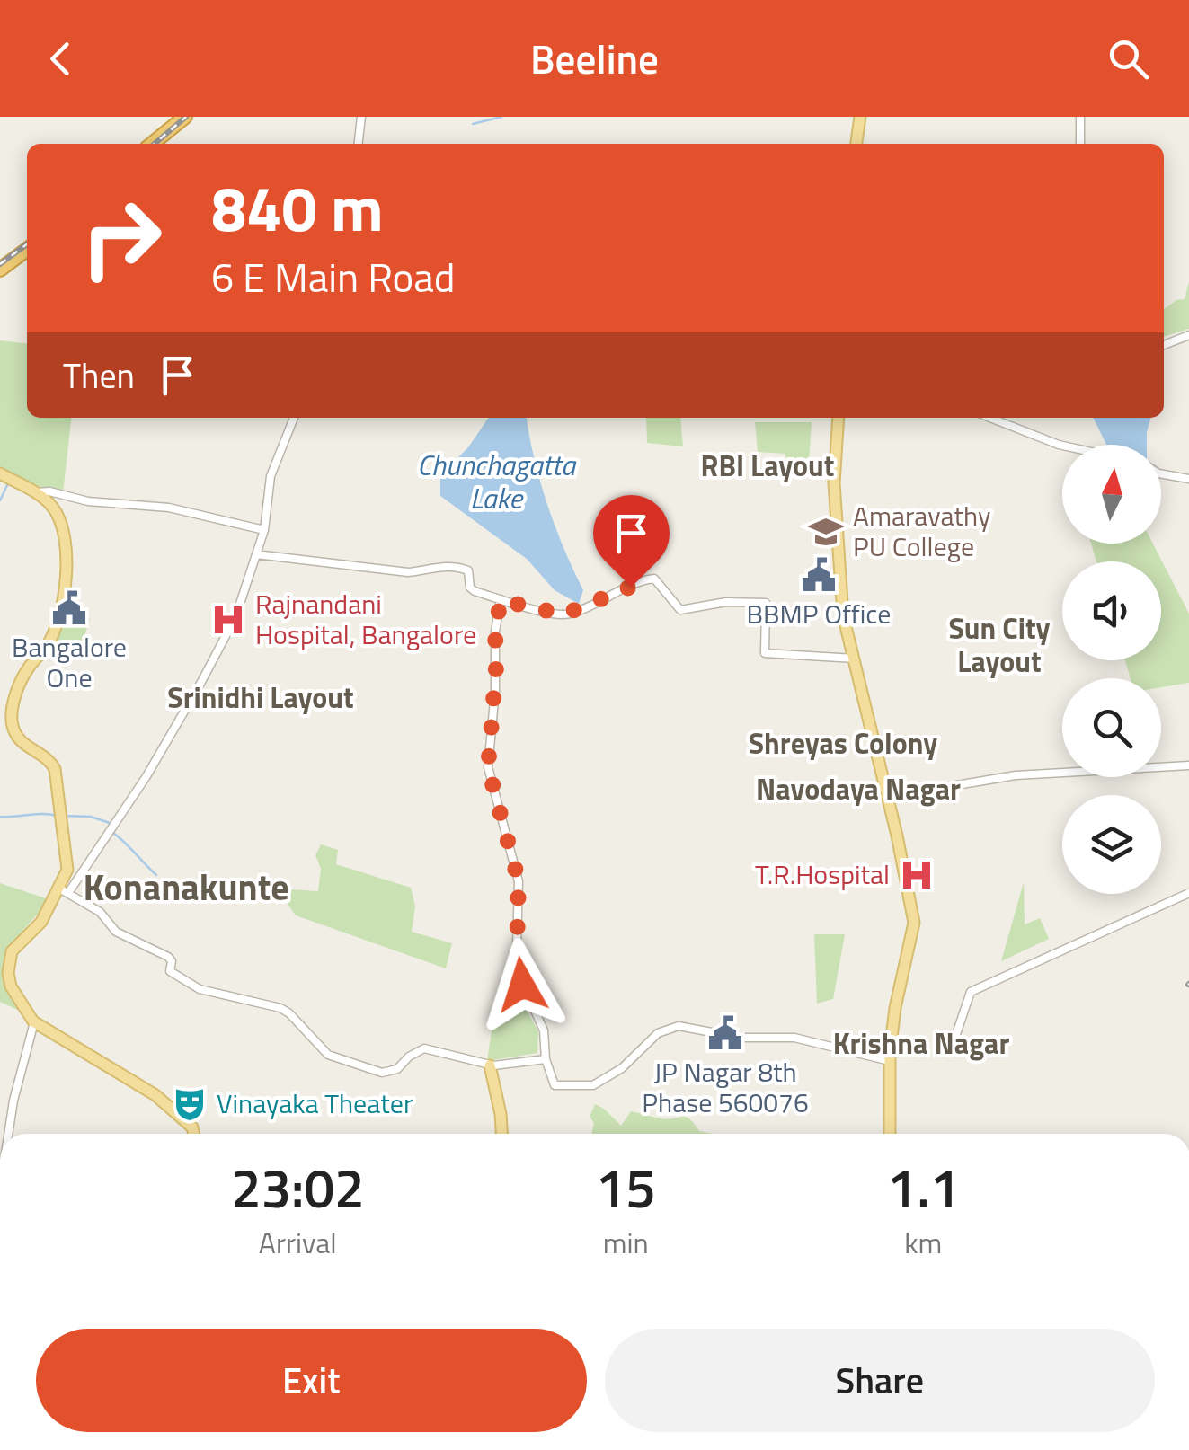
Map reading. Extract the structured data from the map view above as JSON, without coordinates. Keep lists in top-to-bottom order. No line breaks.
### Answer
{"districts":["RBI Layout","Sun City Layout","Srinidhi Layout","Shreyas Colony","Navodaya Nagar","Konanakunte","Krishna Nagar"],"water":["Chunchagatta Lake"],"places":{"school or university":["Amaravathy PU College"],"public building":["BBMP Office","Bangalore One","JP Nagar 8th Phase 560076"],"hospital":["Rajnandani Hospital, Bangalore","T.R.Hospital"],"theatre":["Vinayaka Theater"]},"north":"top","page":{"header":"Beeline","turn":["840 m","6 E Main Road"],"then":"Then","eta":["23:02","Arrival","15","min","1.1","km"],"buttons":["Exit","Share"]}}
